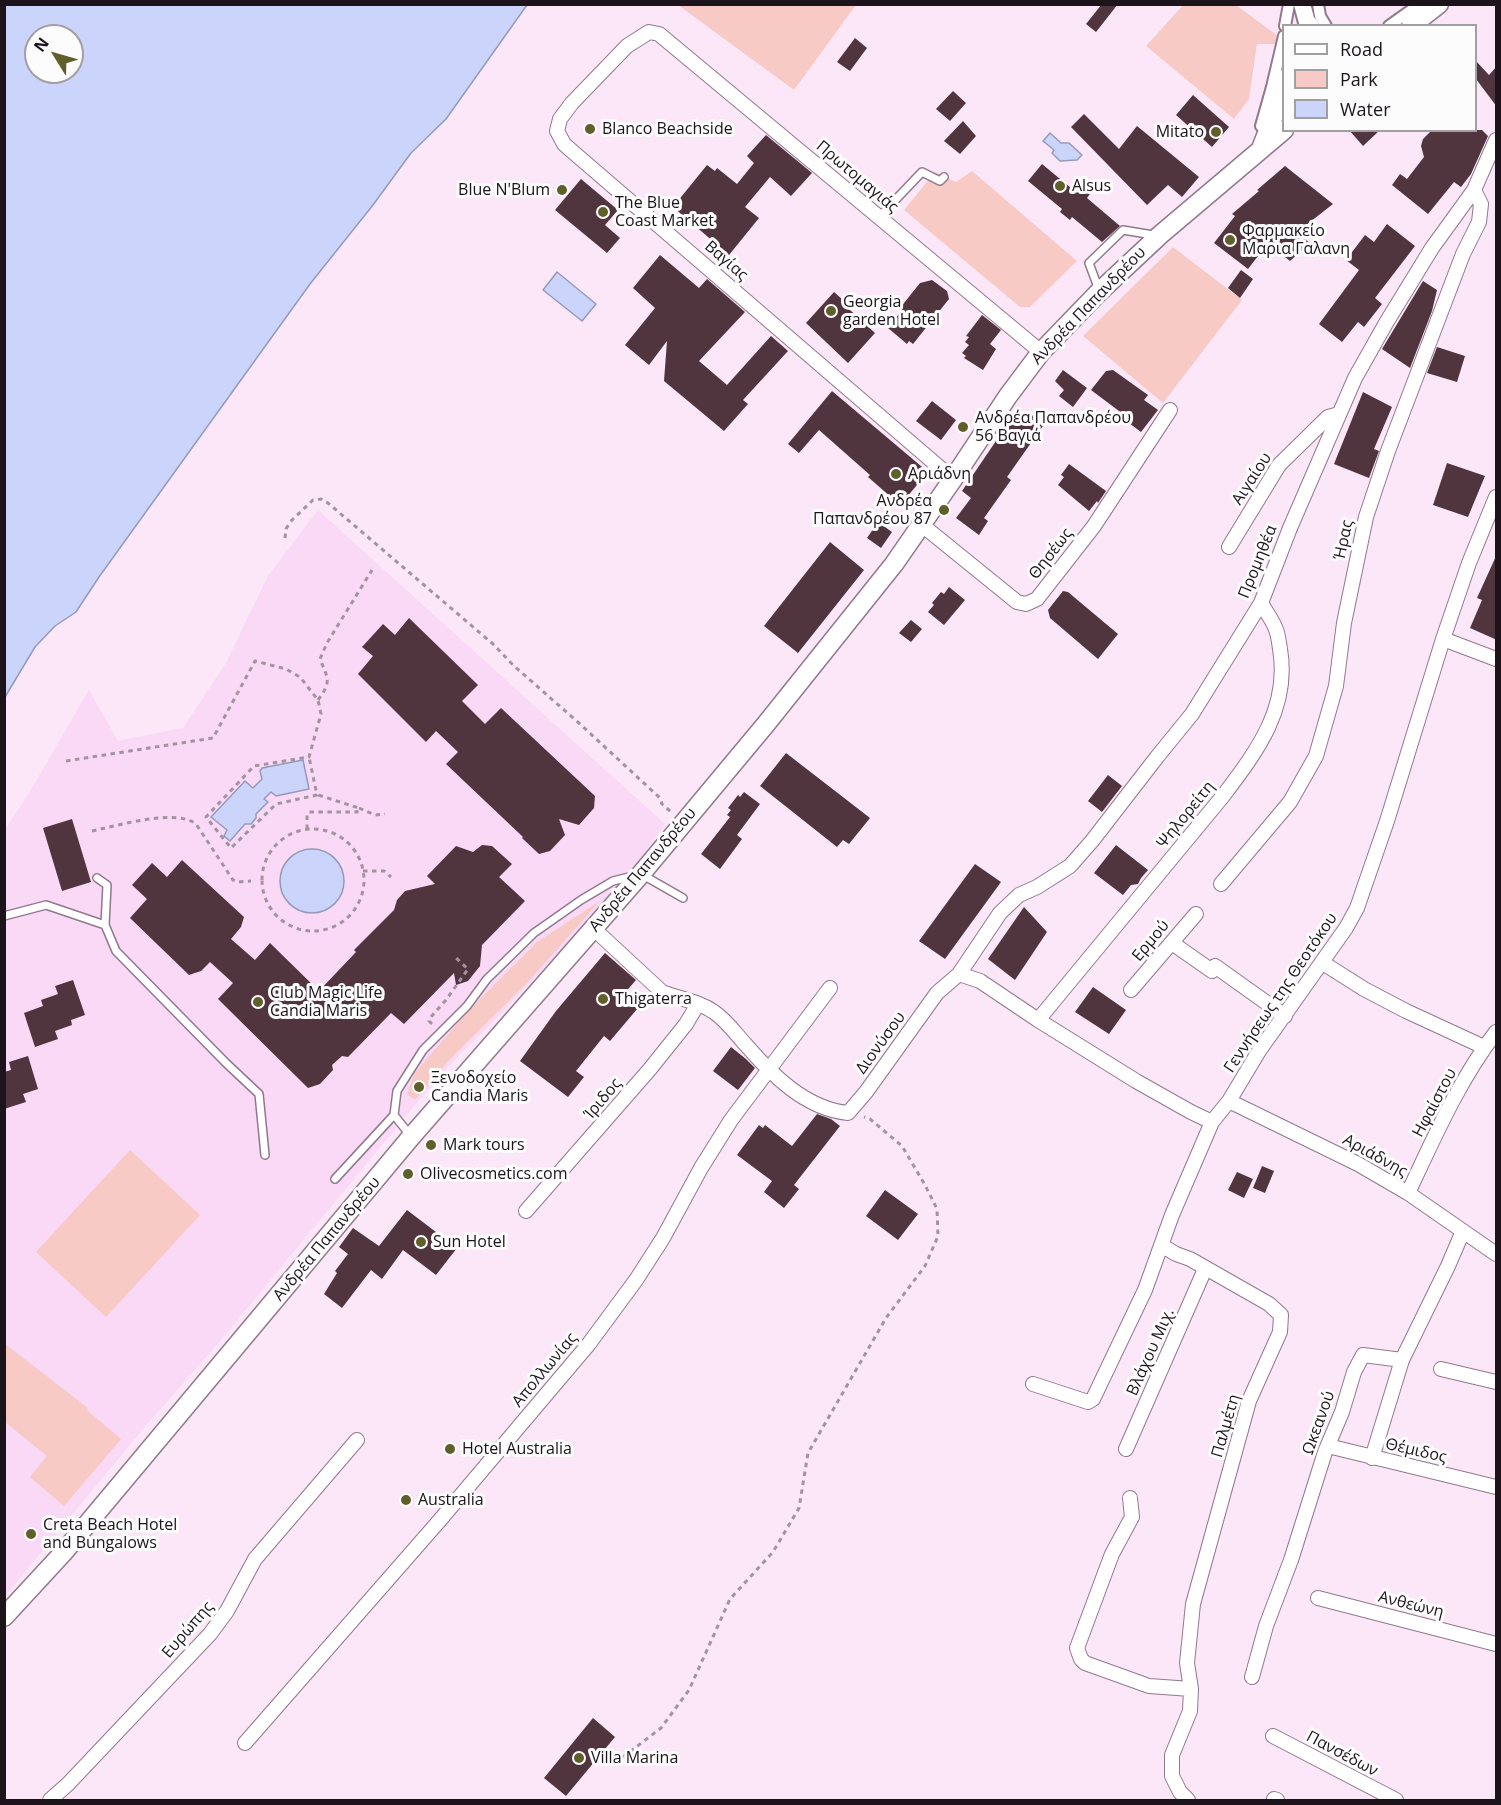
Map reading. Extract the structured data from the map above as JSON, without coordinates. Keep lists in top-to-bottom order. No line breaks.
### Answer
{"streets":{"main road":["Ανδρέα Παπανδρέου"],"street":["Πρωτομαγιάς","Βαγίας","Αιγαίου","Ήρας","Θησέως","Προμηθέα","Ψηλορείτη","Ερμού","Γεννήσεως της Θεοτόκου","Διονύσου","Ίριδος","Ηφαίστου","Αριάδνης","Βλάχου Μιχ.","Απολλωνίας","Ωκεανού","Παλμέτη","Θέμιδος","Ανθεώνη","Ευρώπης","Πανσέδων"]},"crossings":[["Πρωτομαγιάς","Βαγίας"],["Πρωτομαγιάς","Ανδρέα Παπανδρέου"],["Βαγίας","Ανδρέα Παπανδρέου"],["Ανδρέα Παπανδρέου","Θησέως"],["Αιγαίου","Προμηθέα"],["Ήρας","Προμηθέα"],["Προμηθέα","Ψηλορείτη"],["Προμηθέα","Διονύσου"],["Γεννήσεως της Θεοτόκου","Αριάδνης"],["Γεννήσεως της Θεοτόκου","Παλμέτη"],["Ηφαίστου","Αριάδνης"],["Βλάχου Μιχ.","Παλμέτη"],["Ωκεανού","Θέμιδος"]],"places":["Blanco Beachside","Mitato","Alsus","Blue N'Blum","The Blue Coast Market","Φαρμακείο Μαρια Γαλανη","Georgia garden Hotel","Ανδρέα Παπανδρέου 56 Βαγιά","Αριάδνη","Ανδρέα Παπανδρέου 87","Thigaterra","Club Magic Life Candia Maris","Ξενοδοχείο Candia Maris","Mark tours","Olivecosmetics.com","Sun Hotel","Hotel Australia","Australia","Creta Beach Hotel and Bungalows","Villa Marina"],"legend":["Road","Park","Water"],"north":"top left"}
